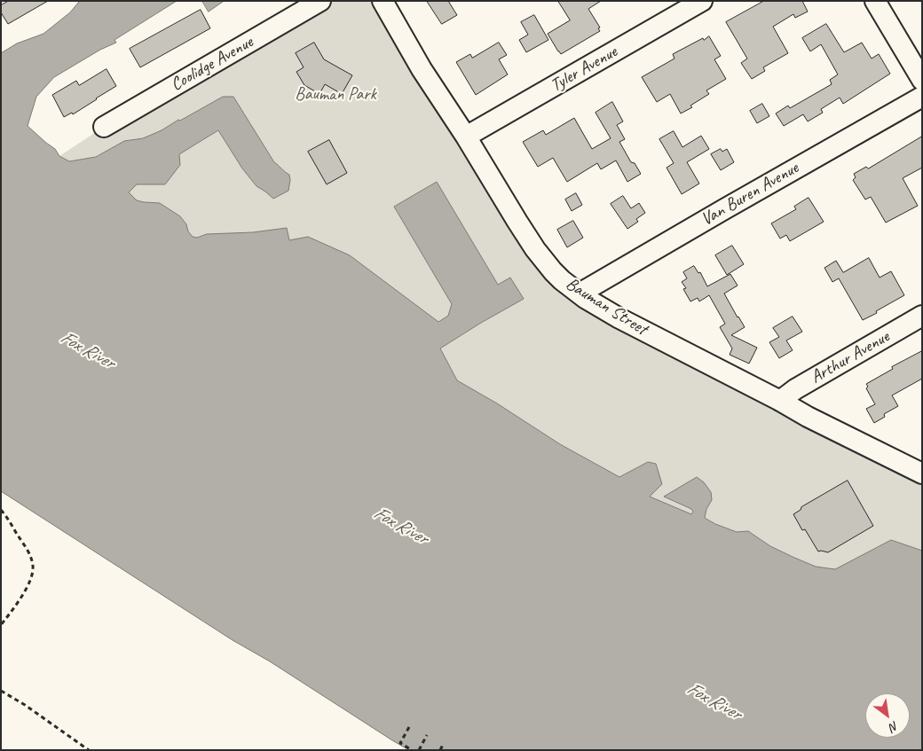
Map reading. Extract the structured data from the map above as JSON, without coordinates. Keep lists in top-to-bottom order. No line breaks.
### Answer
{"streets":{"street":["Coolidge Avenue","Tyler Avenue","Van Buren Avenue","Bauman Street","Arthur Avenue"]},"crossings":[["Tyler Avenue","Bauman Street"],["Van Buren Avenue","Bauman Street"],["Bauman Street","Arthur Avenue"]],"water":["Fox River"],"parks":["Bauman Park"],"north":"bottom right"}
